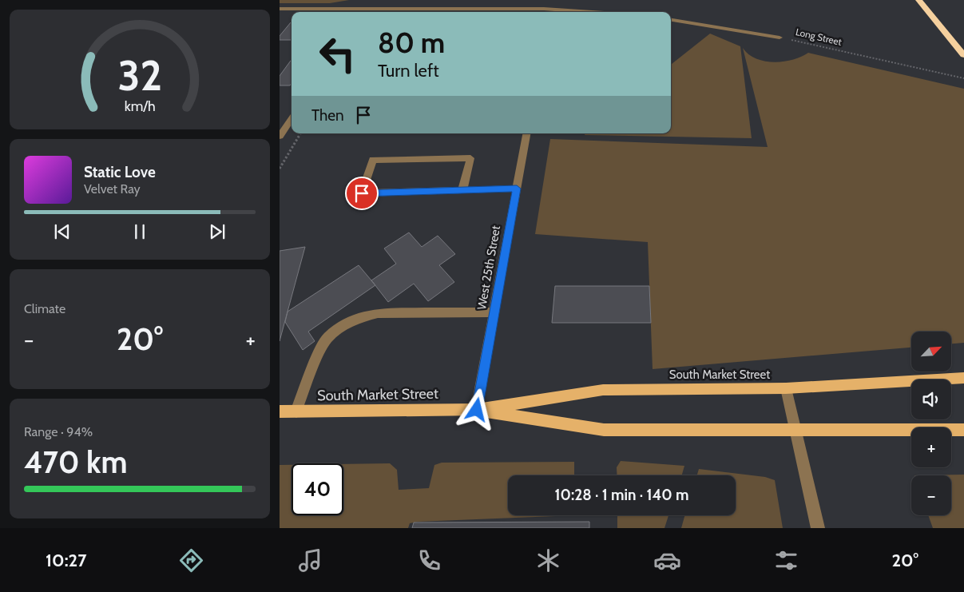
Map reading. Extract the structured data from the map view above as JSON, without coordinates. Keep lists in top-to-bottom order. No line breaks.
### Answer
{"streets":{"main road":["South Market Street"],"street":["Long Street","West 25th Street"]},"crossings":[["West 25th Street","South Market Street"]],"north":"top right","page":{"turn":["80 m","Turn left"],"then":"Then","song":["Static Love","Velvet Ray"],"tile":["Climate",["Range · 94%","470 km"]],"heat":["−","20°","+"],"map_buttons":["+","−"],"limit":"40","trip":"10:28 · 1 min · 140 m","tabs":["10:27","20°"],"gauge":["32","km/h"]}}
